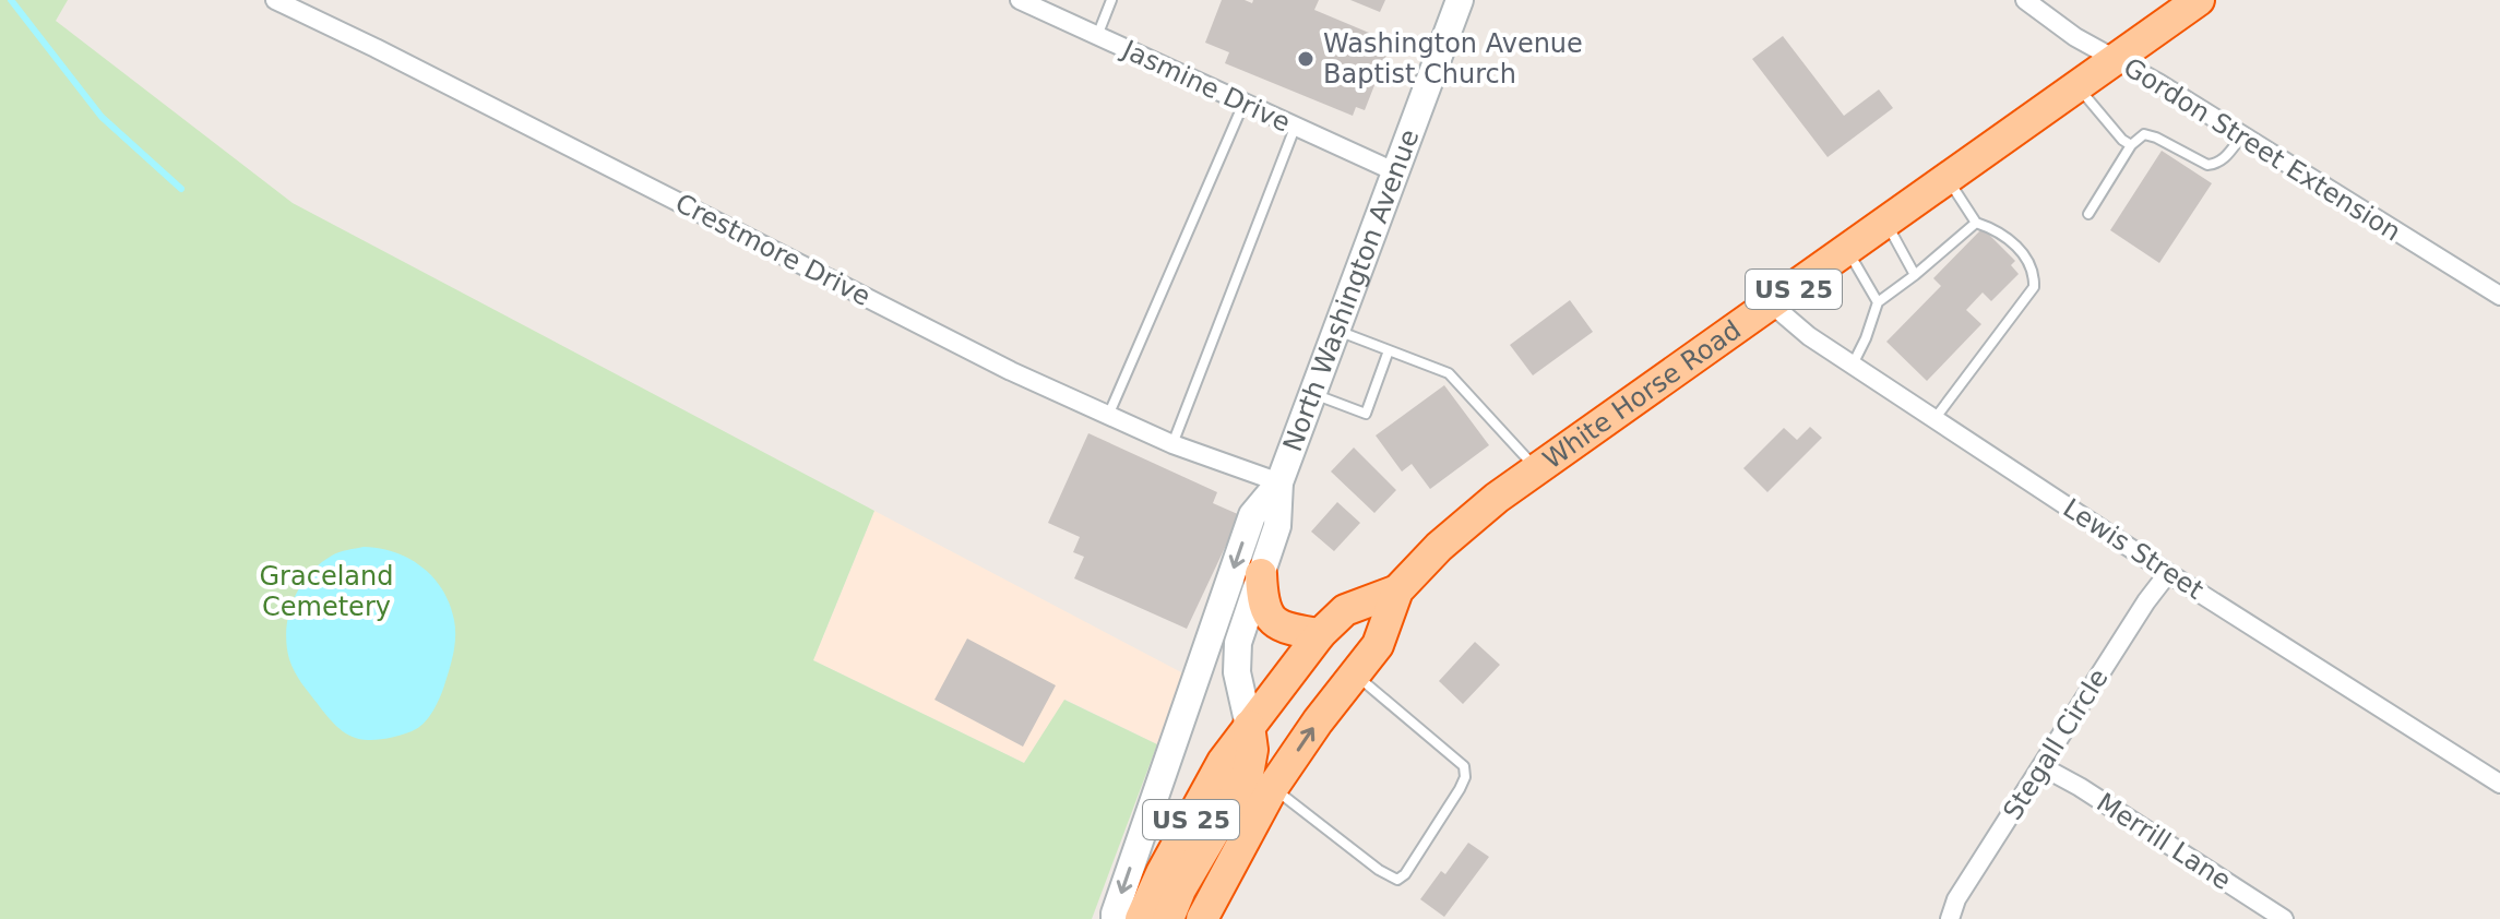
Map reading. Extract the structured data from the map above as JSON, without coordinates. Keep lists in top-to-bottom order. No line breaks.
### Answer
{"streets":{"highway":["US 25","White Horse Road"],"main road":["North Washington Avenue"],"street":["Jasmine Drive","Gordon Street Extension","Crestmore Drive","Lewis Street","Stegall Circle","Merrill Lane"]},"crossings":[["Jasmine Drive","North Washington Avenue"],["Gordon Street Extension","White Horse Road"],["Crestmore Drive","North Washington Avenue"],["North Washington Avenue","White Horse Road"],["White Horse Road","Lewis Street"],["Lewis Street","Stegall Circle"],["Stegall Circle","Merrill Lane"]],"parks":["Graceland Cemetery"],"places":["Washington Avenue Baptist Church"]}
